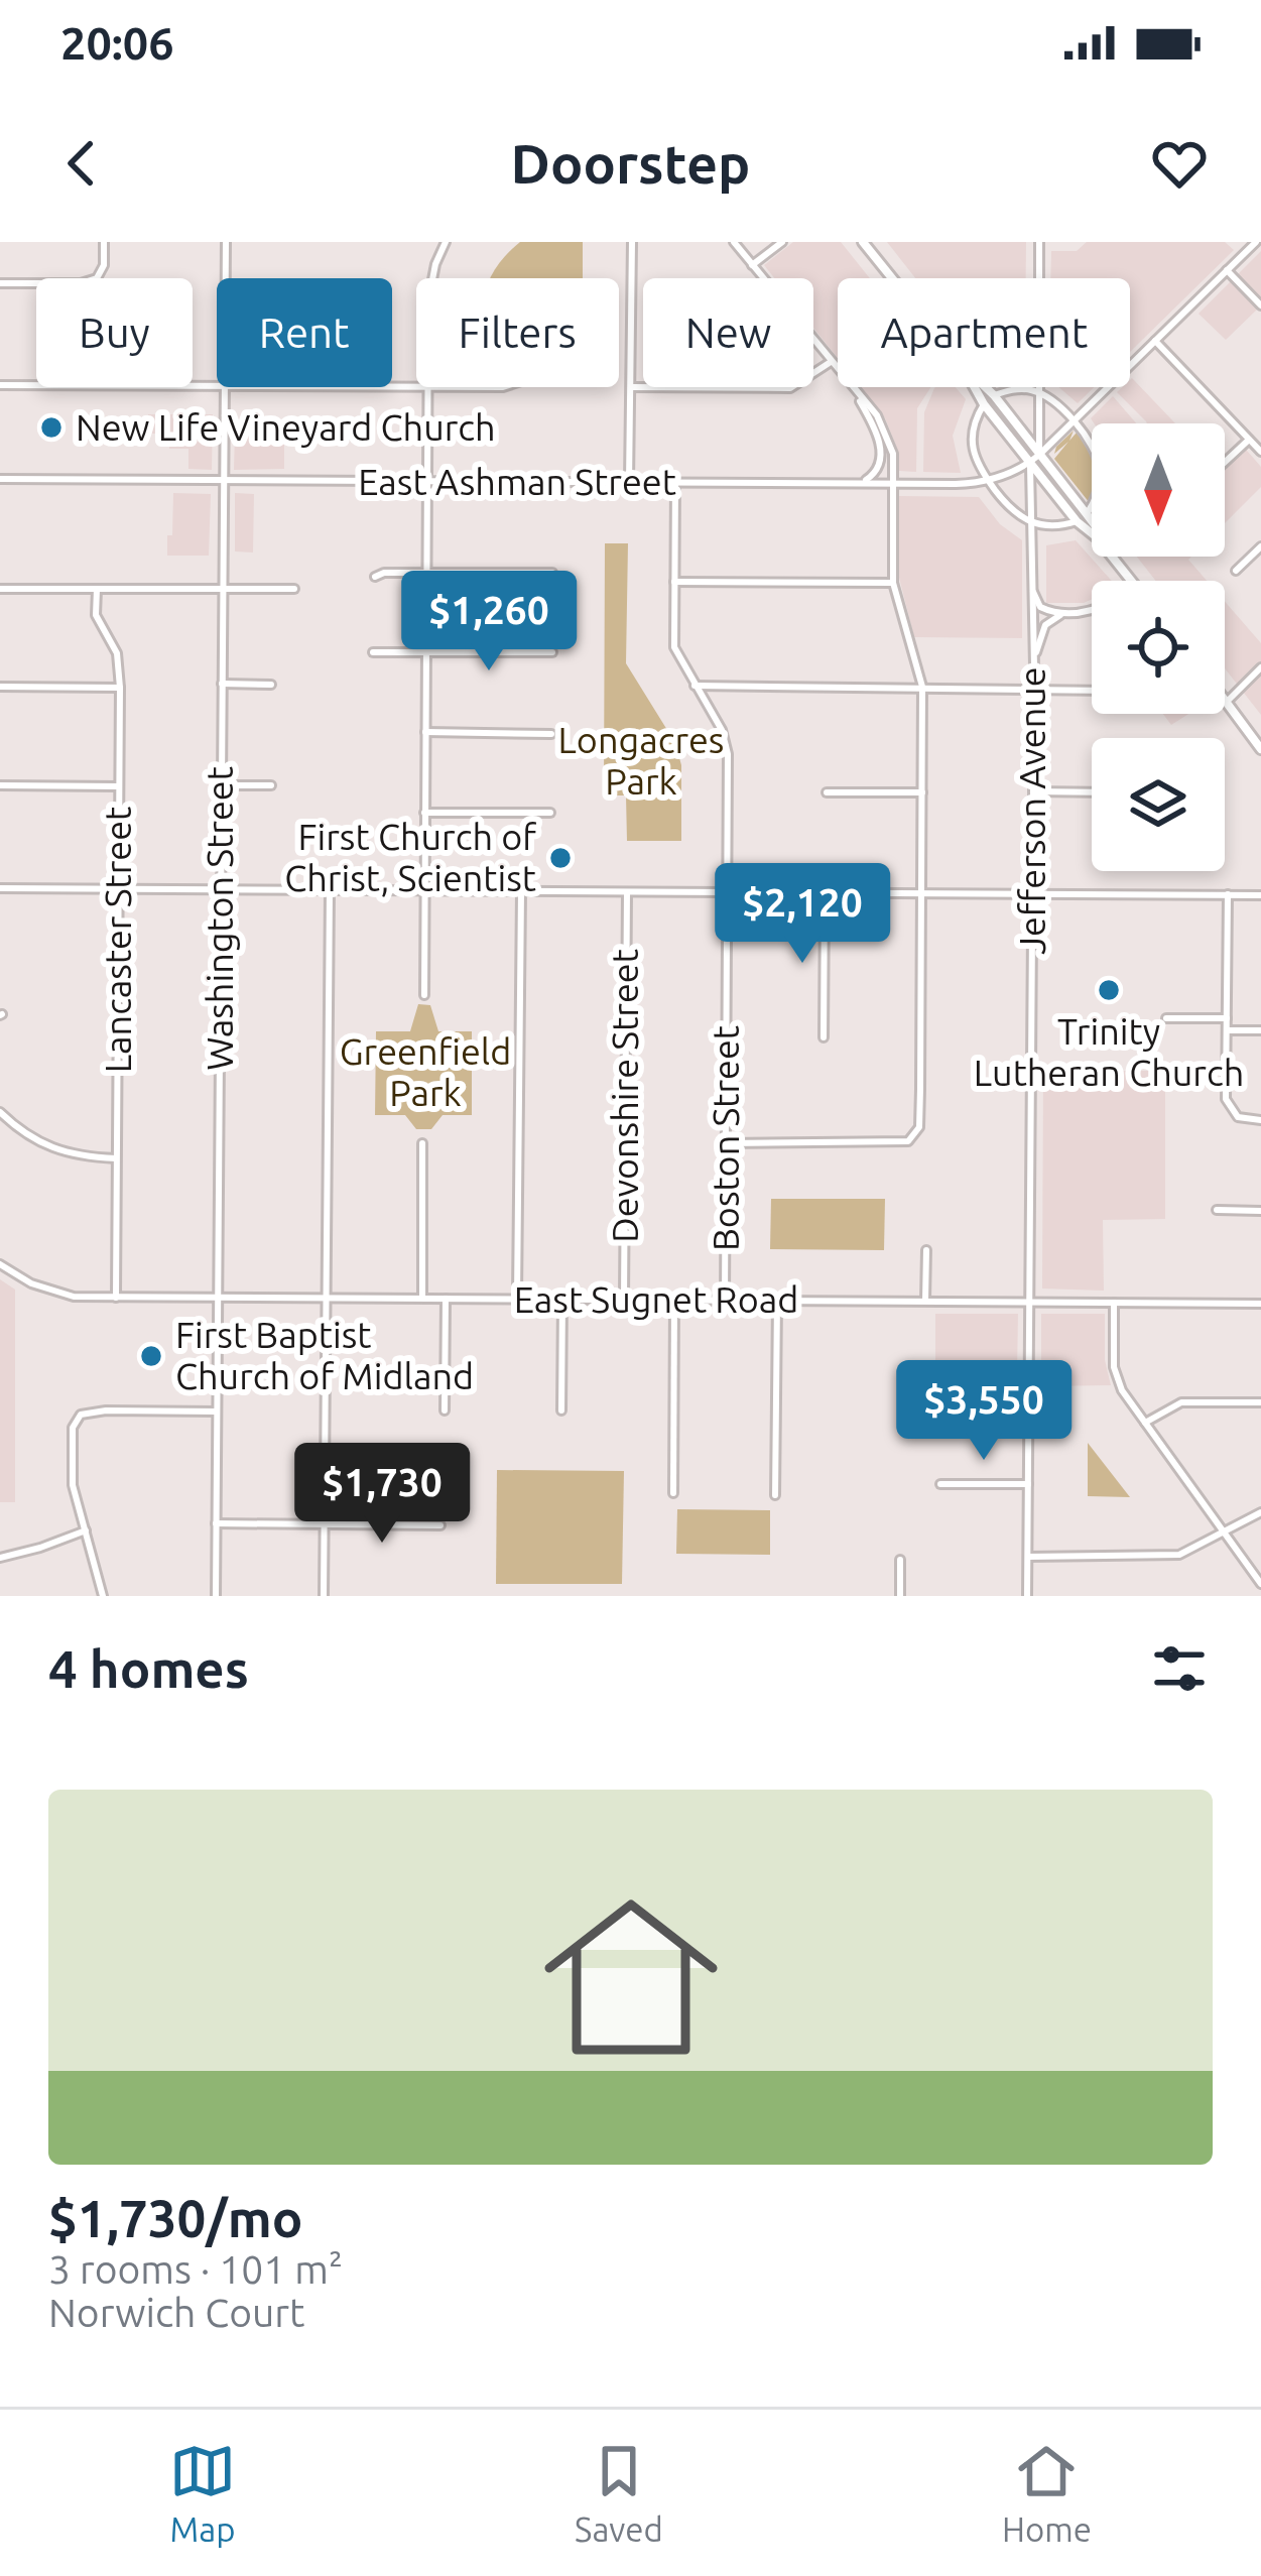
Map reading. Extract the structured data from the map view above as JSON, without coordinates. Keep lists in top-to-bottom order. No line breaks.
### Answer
{"streets":{"street":["East Ashman Street","Jefferson Avenue","Washington Street","Lancaster Street","Devonshire Street","Boston Street","East Sugnet Road"]},"crossings":[["East Ashman Street","Jefferson Avenue"],["East Ashman Street","Washington Street"],["East Ashman Street","Boston Street"],["Jefferson Avenue","East Sugnet Road"],["Washington Street","East Sugnet Road"],["Lancaster Street","East Sugnet Road"],["Devonshire Street","East Sugnet Road"],["Boston Street","East Sugnet Road"]],"parks":["Longacres Park","Greenfield Park"],"places":["New Life Vineyard Church","First Church of Christ, Scientist","Trinity Lutheran Church","First Baptist Church of Midland"],"north":"bottom","page":{"status":"20:06","header":"Doorstep","chip":["Buy","Rent","Filters","New","Apartment"],"price":["$1,260","$2,120","$3,550","$1,730"],"heading":"4 homes","list":[{"name":"$1,730/mo","note":"3 rooms · 101 m² · Norwich Court"}],"tabs":["Map","Saved","Home"]}}
